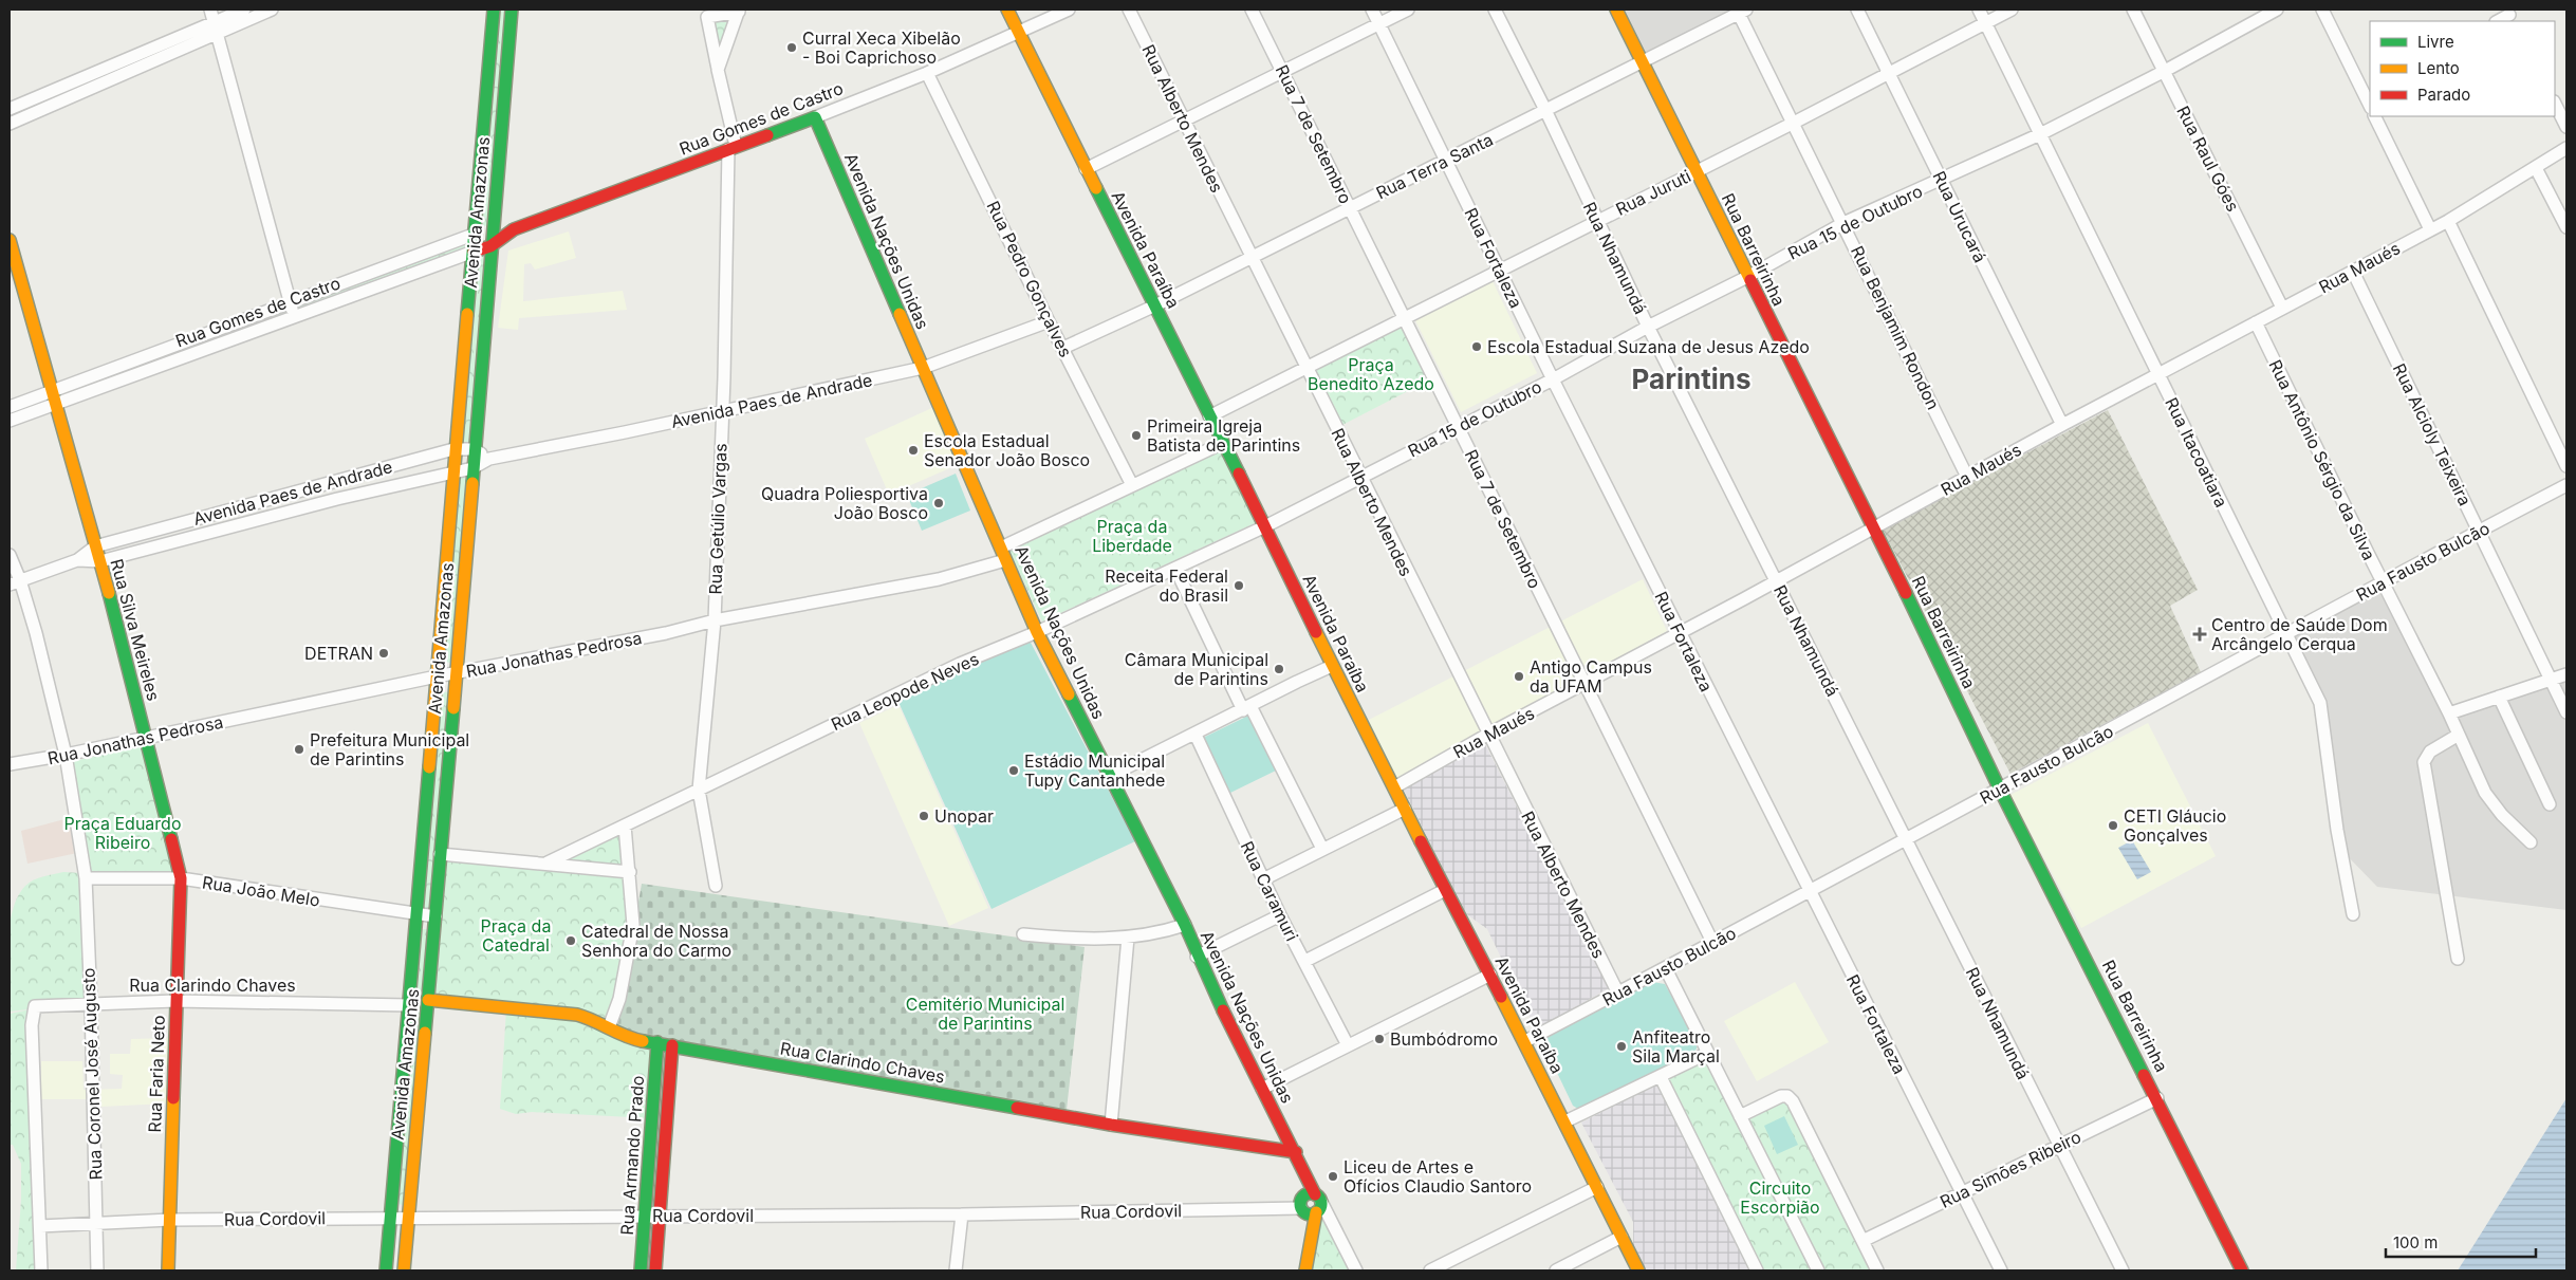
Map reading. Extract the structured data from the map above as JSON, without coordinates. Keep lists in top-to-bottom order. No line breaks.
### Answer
{"streets":{"street":["Rua Gomes de Castro","Rua Alberto Mendes","Rua 7 de Setembro","Rua Raul Góes","Rua Terra Santa","Rua Juruti","Avenida Amazonas","Rua Urucará","Rua 15 de Outubro","Avenida Nações Unidas","Avenida Paraíba","Rua Barreirinha","Rua Fortaleza","Rua Nhamundá","Rua Maués","Rua Pedro Gonçalves","Rua Benjamim Rondon","Avenida Paes de Andrade","Rua Alcioly Teixeira","Rua Itacoatiara","Rua Antônio Sérgio da Silva","Rua Getúlio Vargas","Rua Fausto Bulcão","Rua Silva Meireles","Rua Jonathas Pedrosa","Rua Leopode Neves","Rua João Melo","Rua Caramuri","Rua Clarindo Chaves","Rua Coronel José Augusto","Rua Faria Neto","Rua Armando Prado","Rua Simões Ribeiro","Rua Cordovil"]},"crossings":[["Rua Gomes de Castro","Avenida Amazonas"],["Rua Gomes de Castro","Avenida Nações Unidas"],["Rua Gomes de Castro","Avenida Paraíba"],["Rua Gomes de Castro","Rua Pedro Gonçalves"],["Rua Gomes de Castro","Rua Getúlio Vargas"],["Rua Gomes de Castro","Rua Silva Meireles"],["Rua Alberto Mendes","Rua Terra Santa"],["Rua Alberto Mendes","Rua Juruti"],["Rua Alberto Mendes","Rua 15 de Outubro"],["Rua Alberto Mendes","Rua Maués"],["Rua Alberto Mendes","Rua Fausto Bulcão"],["Rua 7 de Setembro","Rua Terra Santa"],["Rua 7 de Setembro","Rua Juruti"],["Rua 7 de Setembro","Rua 15 de Outubro"],["Rua 7 de Setembro","Rua Maués"],["Rua 7 de Setembro","Rua Fausto Bulcão"],["Rua Raul Góes","Rua 15 de Outubro"],["Rua Raul Góes","Rua Maués"],["Rua Terra Santa","Avenida Paraíba"],["Rua Terra Santa","Rua Barreirinha"],["Rua Terra Santa","Rua Fortaleza"],["Rua Terra Santa","Rua Nhamundá"],["Rua Terra Santa","Rua Pedro Gonçalves"],["Rua Terra Santa","Rua Benjamim Rondon"],["Rua Juruti","Rua Urucará"],["Rua Juruti","Avenida Paraíba"],["Rua Juruti","Rua Barreirinha"],["Rua Juruti","Rua Fortaleza"],["Rua Juruti","Rua Nhamundá"],["Rua Juruti","Rua Benjamim Rondon"],["Rua Juruti","Rua Itacoatiara"],["Avenida Amazonas","Avenida Paes de Andrade"],["Avenida Amazonas","Rua Jonathas Pedrosa"],["Avenida Amazonas","Rua João Melo"],["Avenida Amazonas","Rua Clarindo Chaves"],["Avenida Amazonas","Rua Cordovil"],["Rua Urucará","Rua 15 de Outubro"],["Rua Urucará","Rua Maués"],["Rua 15 de Outubro","Avenida Paraíba"],["Rua 15 de Outubro","Rua Barreirinha"],["Rua 15 de Outubro","Rua Fortaleza"],["Rua 15 de Outubro","Rua Nhamundá"],["Rua 15 de Outubro","Rua Benjamim Rondon"],["Rua 15 de Outubro","Rua Itacoatiara"],["Rua 15 de Outubro","Rua Leopode Neves"],["Avenida Nações Unidas","Avenida Paes de Andrade"],["Avenida Nações Unidas","Rua Jonathas Pedrosa"],["Avenida Nações Unidas","Rua Leopode Neves"],["Avenida Nações Unidas","Rua Clarindo Chaves"],["Avenida Nações Unidas","Rua Cordovil"],["Avenida Paraíba","Rua Maués"],["Avenida Paraíba","Rua Fausto Bulcão"],["Avenida Paraíba","Rua Leopode Neves"],["Rua Barreirinha","Rua Maués"],["Rua Barreirinha","Rua Fausto Bulcão"],["Rua Barreirinha","Rua Simões Ribeiro"],["Rua Fortaleza","Rua Maués"],["Rua Fortaleza","Rua Fausto Bulcão"],["Rua Fortaleza","Rua Simões Ribeiro"],["Rua Nhamundá","Rua Maués"],["Rua Nhamundá","Rua Fausto Bulcão"],["Rua Nhamundá","Rua Simões Ribeiro"],["Rua Maués","Rua Benjamim Rondon"],["Rua Maués","Rua Alcioly Teixeira"],["Rua Maués","Rua Itacoatiara"],["Rua Maués","Rua Antônio Sérgio da Silva"],["Rua Pedro Gonçalves","Avenida Paes de Andrade"],["Avenida Paes de Andrade","Rua Getúlio Vargas"],["Avenida Paes de Andrade","Rua Silva Meireles"],["Rua Alcioly Teixeira","Rua Fausto Bulcão"],["Rua Itacoatiara","Rua Fausto Bulcão"],["Rua Antônio Sérgio da Silva","Rua Fausto Bulcão"],["Rua Getúlio Vargas","Rua Jonathas Pedrosa"],["Rua Getúlio Vargas","Rua Leopode Neves"],["Rua Silva Meireles","Rua Jonathas Pedrosa"],["Rua Silva Meireles","Rua João Melo"],["Rua Silva Meireles","Rua Faria Neto"],["Rua Jonathas Pedrosa","Rua Coronel José Augusto"],["Rua João Melo","Rua Coronel José Augusto"],["Rua João Melo","Rua Faria Neto"],["Rua Clarindo Chaves","Rua Coronel José Augusto"],["Rua Clarindo Chaves","Rua Faria Neto"],["Rua Clarindo Chaves","Rua Armando Prado"],["Rua Clarindo Chaves","Rua Cordovil"],["Rua Coronel José Augusto","Rua Cordovil"],["Rua Faria Neto","Rua Cordovil"],["Rua Armando Prado","Rua Cordovil"]],"districts":["Parintins"],"parks":["Praça Benedito Azedo","Praça da Liberdade","Praça Eduardo Ribeiro","Praça da Catedral","Cemitério Municipal de Parintins","Circuito Escorpião"],"places":{"other":["Curral Xeca Xibelão - Boi Caprichoso","Escola Estadual Suzana de Jesus Azedo","Primeira Igreja Batista de Parintins","Escola Estadual Senador João Bosco","Quadra Poliesportiva João Bosco","Receita Federal do Brasil","DETRAN","Câmara Municipal de Parintins","Antigo Campus da UFAM","Prefeitura Municipal de Parintins","Estádio Municipal Tupy Cantanhede","Unopar","CETI Gláucio Gonçalves","Catedral de Nossa Senhora do Carmo","Bumbódromo","Anfiteatro Sila Marçal","Liceu de Artes e Ofícios Claudio Santoro"],"health":["Centro de Saúde Dom Arcângelo Cerqua"]},"legend":["Livre","Lento","Parado"],"scale_bar":"100 m"}
